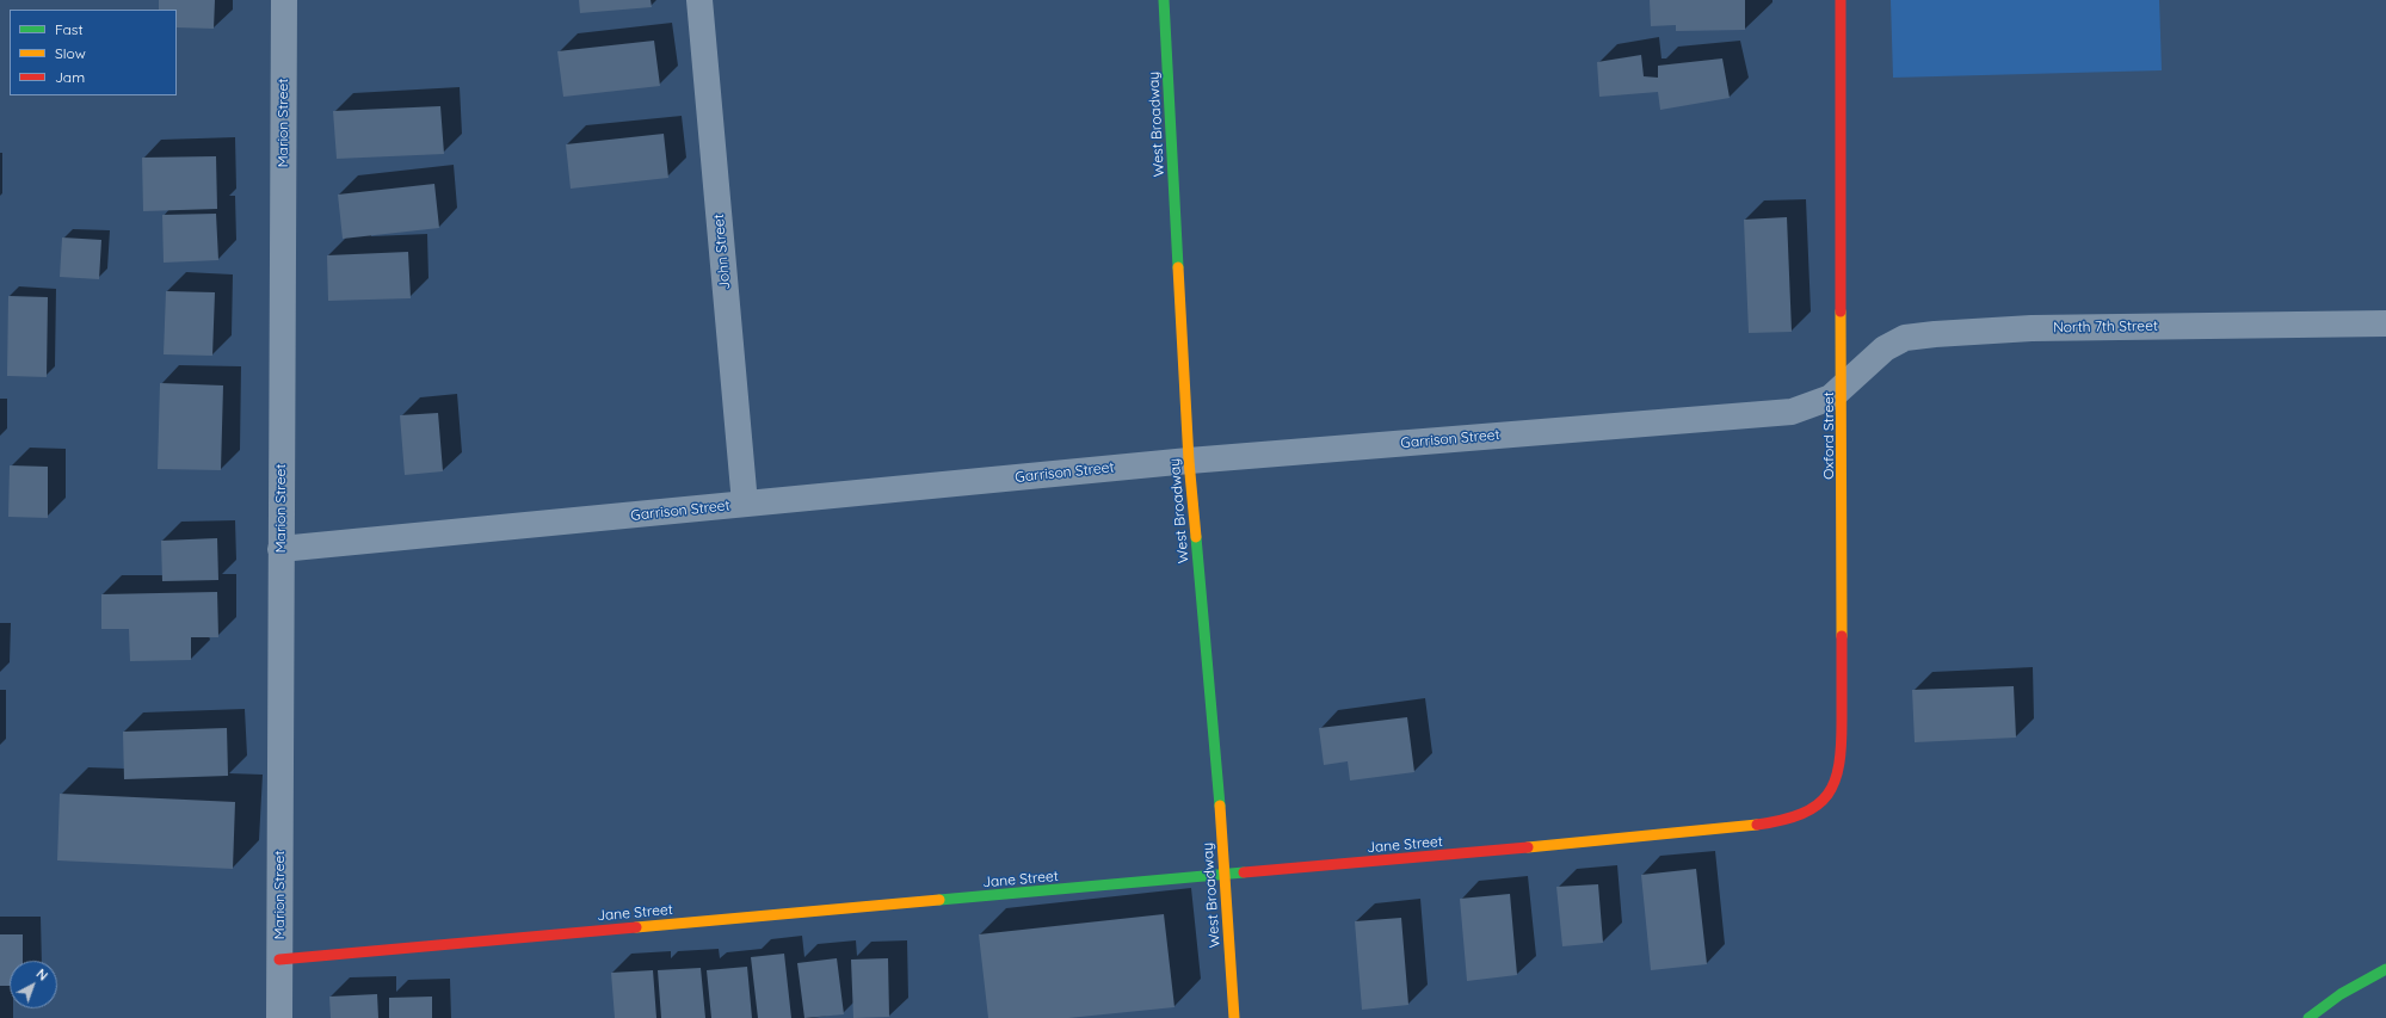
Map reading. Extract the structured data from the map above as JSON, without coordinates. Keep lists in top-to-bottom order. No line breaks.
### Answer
{"streets":{"street":["Marion Street","West Broadway","John Street","North 7th Street","Oxford Street","Garrison Street","Jane Street"]},"crossings":[["Marion Street","Garrison Street"],["Marion Street","Jane Street"],["West Broadway","Garrison Street"],["West Broadway","Jane Street"],["John Street","Garrison Street"],["North 7th Street","Oxford Street"],["North 7th Street","Garrison Street"],["Oxford Street","Garrison Street"],["Oxford Street","Jane Street"]],"legend":["Fast","Slow","Jam"],"north":"top right"}
